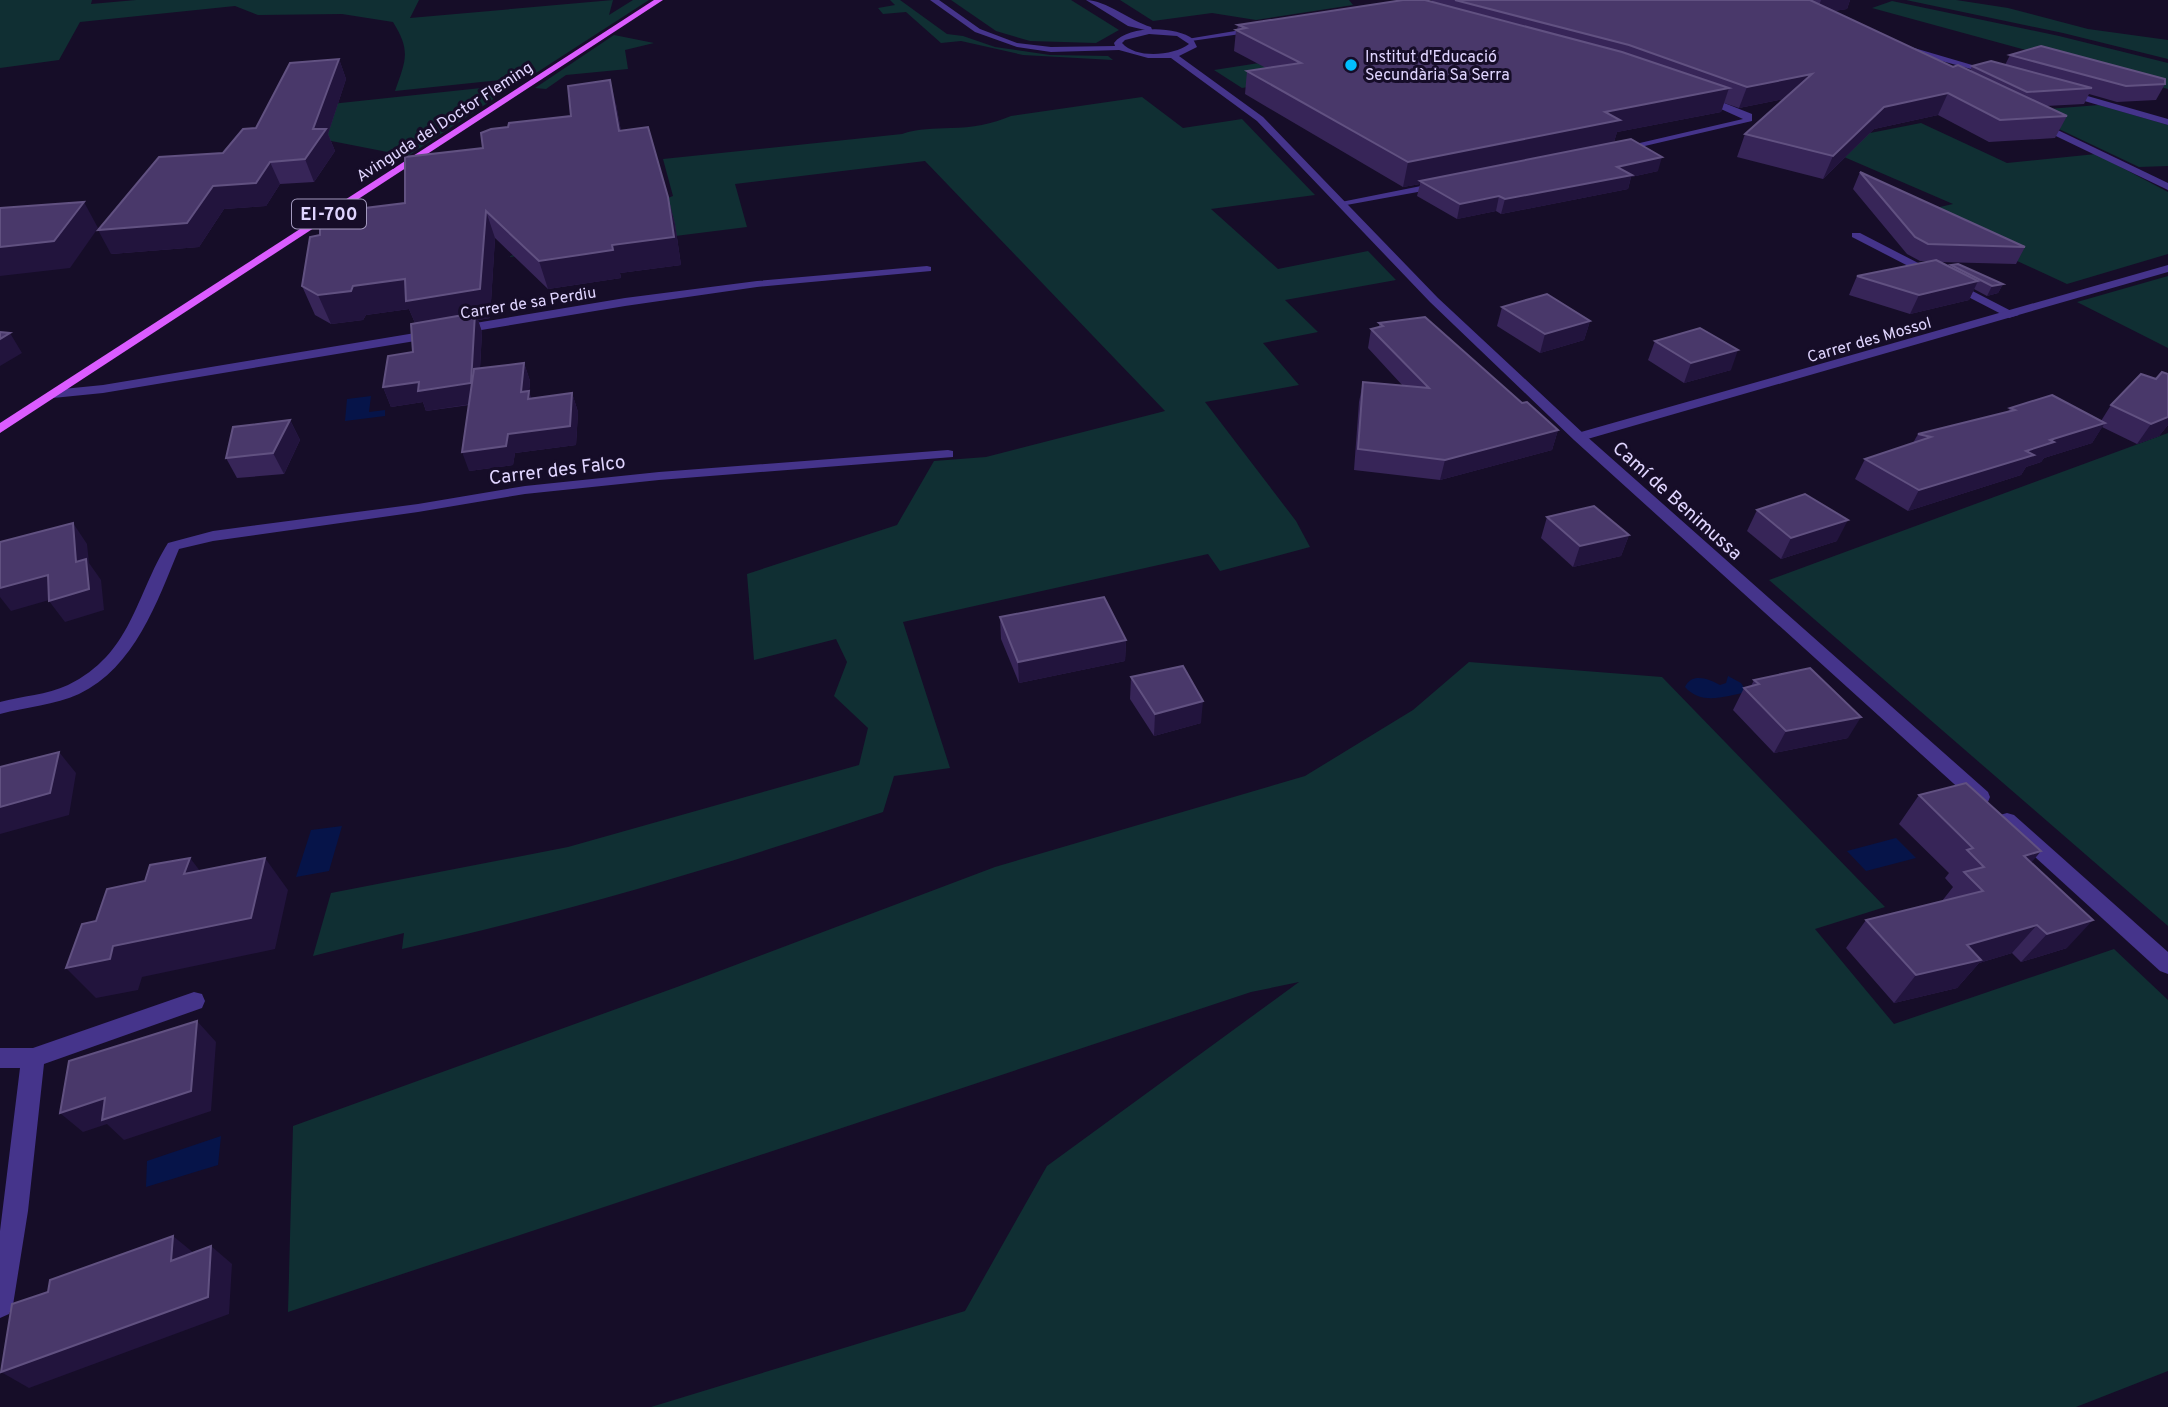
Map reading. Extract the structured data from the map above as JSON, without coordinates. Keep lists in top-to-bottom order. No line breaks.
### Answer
{"streets":{"main road":["Avinguda del Doctor Fleming","EI-700"],"street":["Carrer de sa Perdiu","Carrer des Mossol","Carrer des Falco","Camí de Benimussa"]},"crossings":[["Avinguda del Doctor Fleming","Carrer de sa Perdiu"],["Carrer des Mossol","Camí de Benimussa"]],"places":["Institut d'Educació Secundària Sa Serra"]}
